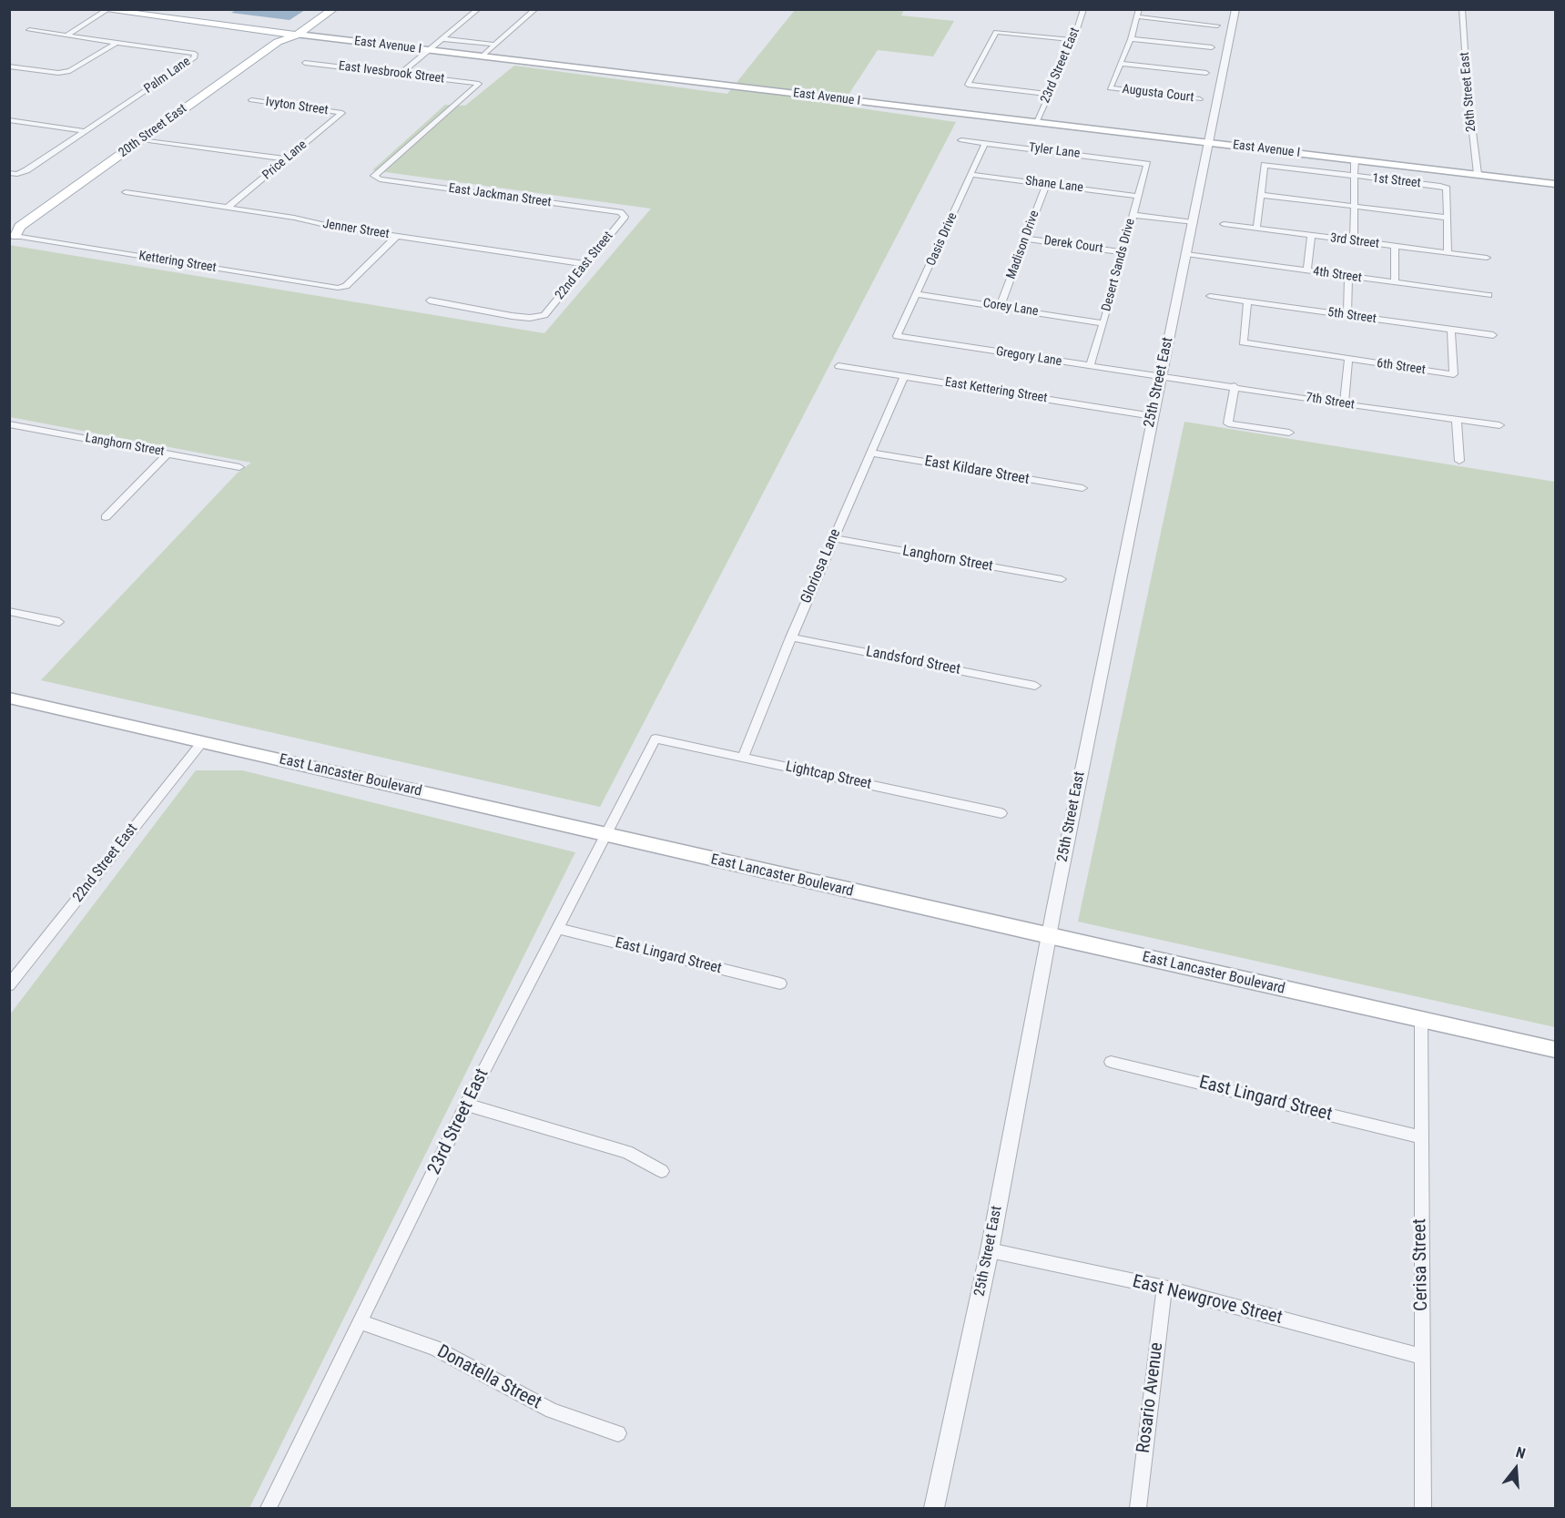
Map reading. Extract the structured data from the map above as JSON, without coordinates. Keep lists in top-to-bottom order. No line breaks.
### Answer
{"streets":{"main road":["East Avenue I","20th Street East","East Lancaster Boulevard"],"street":["23rd Street East","East Ivesbrook Street","Palm Lane","26th Street East","Augusta Court","Ivyton Street","Tyler Lane","Price Lane","1st Street","Shane Lane","East Jackman Street","Jenner Street","Oasis Drive","3rd Street","Madison Drive","Derek Court","Kettering Street","Desert Sands Drive","22nd East Street","4th Street","Corey Lane","5th Street","Gregory Lane","6th Street","25th Street East","East Kettering Street","7th Street","Langhorn Street","East Kildare Street","Gloriosa Lane","Landsford Street","Lightcap Street","22nd Street East","East Lingard Street","Cerisa Street","East Newgrove Street","Donatella Street","Rosario Avenue"]},"crossings":[["East Avenue I","23rd Street East"],["East Avenue I","26th Street East"],["East Avenue I","20th Street East"],["East Avenue I","25th Street East"],["23rd Street East","East Lancaster Boulevard"],["23rd Street East","Lightcap Street"],["23rd Street East","East Lingard Street"],["23rd Street East","Donatella Street"],["East Ivesbrook Street","East Jackman Street"],["Ivyton Street","Price Lane"],["20th Street East","Kettering Street"],["Tyler Lane","Oasis Drive"],["Tyler Lane","Desert Sands Drive"],["Price Lane","Jenner Street"],["Shane Lane","Oasis Drive"],["Shane Lane","Madison Drive"],["Shane Lane","Desert Sands Drive"],["East Jackman Street","22nd East Street"],["Jenner Street","Kettering Street"],["Jenner Street","22nd East Street"],["Oasis Drive","Corey Lane"],["Oasis Drive","Gregory Lane"],["Madison Drive","Derek Court"],["Madison Drive","Corey Lane"],["Derek Court","Desert Sands Drive"],["Desert Sands Drive","Corey Lane"],["Desert Sands Drive","Gregory Lane"],["4th Street","25th Street East"],["5th Street","6th Street"],["Gregory Lane","25th Street East"],["Gregory Lane","7th Street"],["25th Street East","East Kettering Street"],["25th Street East","7th Street"],["25th Street East","East Lancaster Boulevard"],["25th Street East","East Newgrove Street"],["East Kettering Street","Gloriosa Lane"],["Langhorn Street","Gloriosa Lane"],["East Kildare Street","Gloriosa Lane"],["Gloriosa Lane","Landsford Street"],["Gloriosa Lane","Lightcap Street"],["East Lancaster Boulevard","22nd Street East"],["East Lancaster Boulevard","Cerisa Street"],["East Lingard Street","Cerisa Street"],["Cerisa Street","East Newgrove Street"],["East Newgrove Street","Rosario Avenue"]],"north":"top"}
